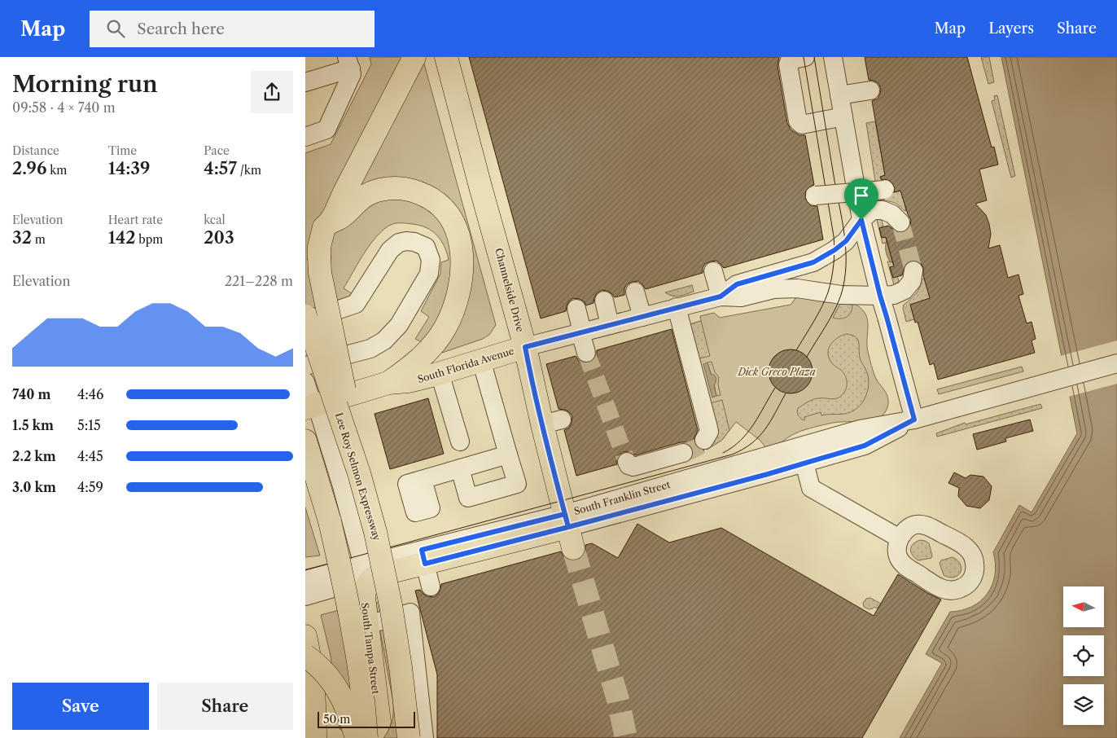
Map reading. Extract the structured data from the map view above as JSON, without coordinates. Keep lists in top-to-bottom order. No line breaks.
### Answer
{"streets":{"main road":["Channelside Drive","South Florida Avenue","Lee Roy Selmon Expressway","South Franklin Street","South Tampa Street"]},"crossings":[["Channelside Drive","South Florida Avenue"],["Channelside Drive","South Franklin Street"],["South Franklin Street","South Tampa Street"]],"parks":["Dick Greco Plaza"],"scale_bar":"50 m","north":"left","page":{"header":"Map","search":"Search here","nav":["Map","Layers","Share"],"heading":["Morning run","09:58 · 4 × 740 m"],"stats":[["Distance","2.96 km"],["Time","14:39"],["Pace","4:57 /km"],["Elevation","32 m"],["Heart rate","142 bpm"],["kcal","203"]],"chart":["Elevation","221–228 m"],"list":[{"name":"740 m","note":"4:46"},{"name":"1.5 km","note":"5:15"},{"name":"2.2 km","note":"4:45"},{"name":"3.0 km","note":"4:59"}],"buttons":["Save","Share"],"scale":"50 m"}}
